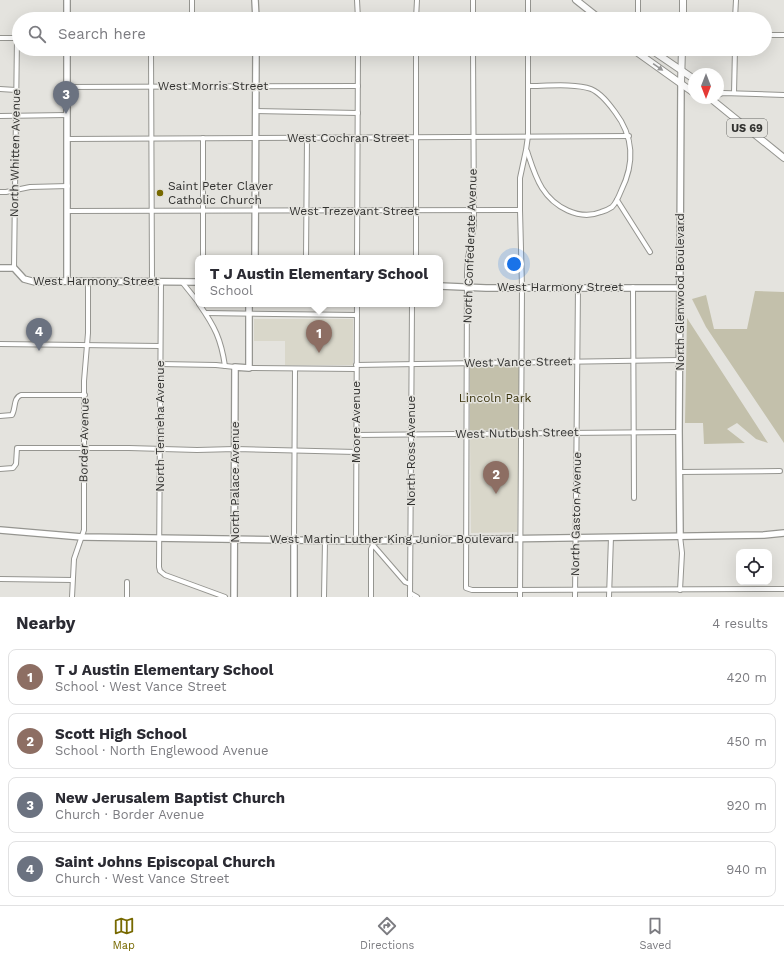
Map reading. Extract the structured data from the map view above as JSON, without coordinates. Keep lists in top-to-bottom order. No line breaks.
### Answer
{"streets":{"main road":["US 69","North Glenwood Boulevard"],"street":["West Morris Street","West Cochran Street","North Whitten Avenue","West Trezevant Street","North Confederate Avenue","West Harmony Street","West Vance Street","Moore Avenue","North Tenneha Avenue","West Nutbush Street","Border Avenue","North Ross Avenue","North Palace Avenue","North Gaston Avenue","West Martin Luther King Junior Boulevard"]},"crossings":[["West Cochran Street","North Confederate Avenue"],["North Whitten Avenue","West Harmony Street"],["West Trezevant Street","North Confederate Avenue"],["North Confederate Avenue","West Harmony Street"],["North Confederate Avenue","West Vance Street"],["North Confederate Avenue","West Nutbush Street"],["North Confederate Avenue","West Martin Luther King Junior Boulevard"],["West Harmony Street","North Glenwood Boulevard"],["West Harmony Street","North Tenneha Avenue"],["West Harmony Street","Border Avenue"],["West Harmony Street","North Gaston Avenue"],["North Glenwood Boulevard","West Vance Street"],["North Glenwood Boulevard","West Nutbush Street"],["North Glenwood Boulevard","West Martin Luther King Junior Boulevard"],["West Vance Street","Moore Avenue"],["West Vance Street","North Tenneha Avenue"],["West Vance Street","North Ross Avenue"],["West Vance Street","North Palace Avenue"],["West Vance Street","North Gaston Avenue"],["Moore Avenue","West Nutbush Street"],["Moore Avenue","West Martin Luther King Junior Boulevard"],["North Tenneha Avenue","West Martin Luther King Junior Boulevard"],["West Nutbush Street","North Ross Avenue"],["West Nutbush Street","North Gaston Avenue"],["Border Avenue","West Martin Luther King Junior Boulevard"],["North Ross Avenue","West Martin Luther King Junior Boulevard"],["North Palace Avenue","West Martin Luther King Junior Boulevard"],["North Gaston Avenue","West Martin Luther King Junior Boulevard"]],"parks":["Lincoln Park"],"places":["Saint Peter Claver Catholic Church"],"north":"bottom","page":{"search":"Search here","pins":["3","4","1","2"],"popup":["T J Austin Elementary School","School"],"heading":["Nearby","4 results"],"list":[{"mark":"1","name":"T J Austin Elementary School","note":"School · West Vance Street","value":"420 m"},{"mark":"2","name":"Scott High School","note":"School · North Englewood Avenue","value":"450 m"},{"mark":"3","name":"New Jerusalem Baptist Church","note":"Church · Border Avenue","value":"920 m"},{"mark":"4","name":"Saint Johns Episcopal Church","note":"Church · West Vance Street","value":"940 m"}],"nav":["Map","Directions","Saved"]}}
